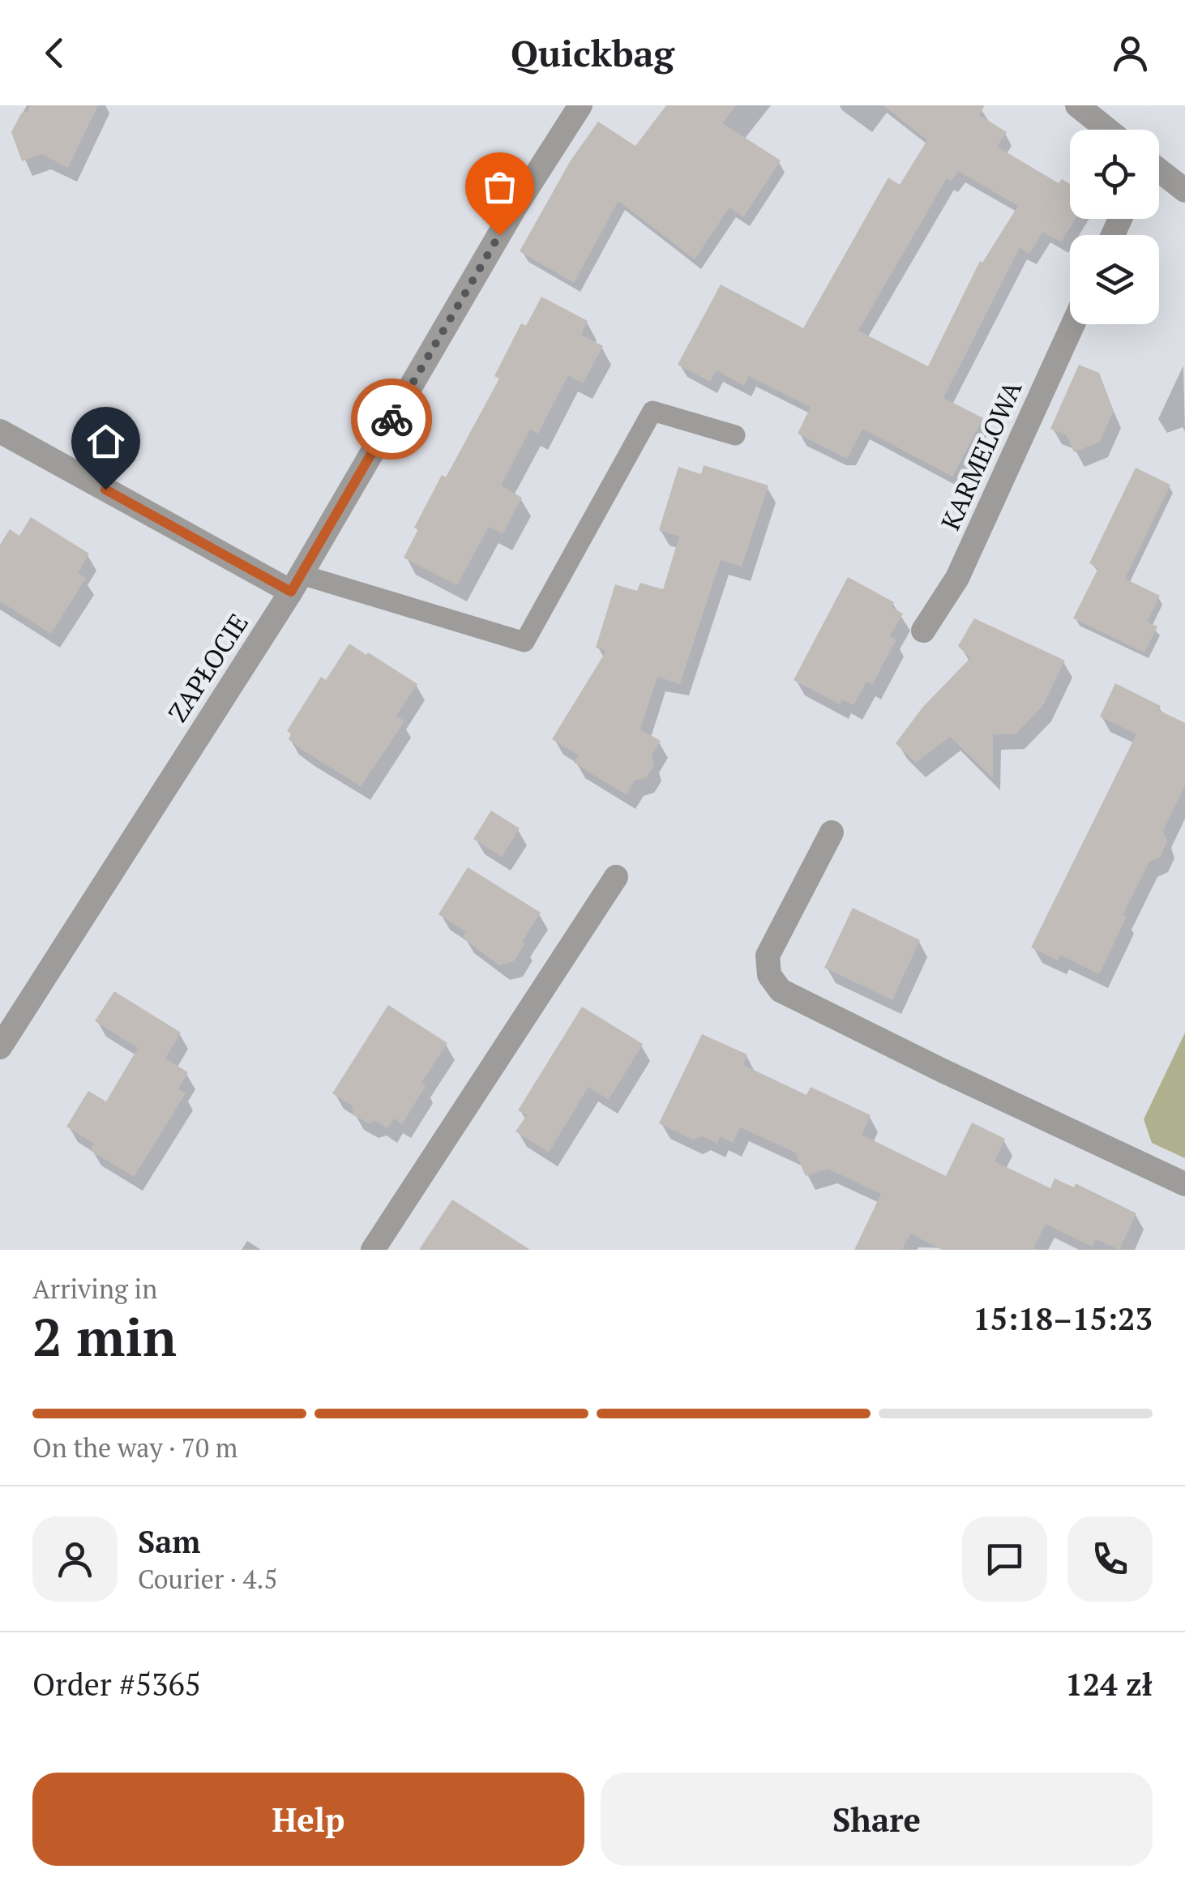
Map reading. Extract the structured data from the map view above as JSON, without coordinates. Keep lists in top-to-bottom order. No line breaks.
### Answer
{"streets":{"street":["KARMELOWA","ZAPŁOCIE"]},"page":{"header":"Quickbag","heading":["2 min","Arriving in","15:18–15:23"],"panel":["Sam","Courier · 4.5","Order #5365","124 zł"],"bar":"On the way · 70 m","buttons":["Help","Share"]}}
